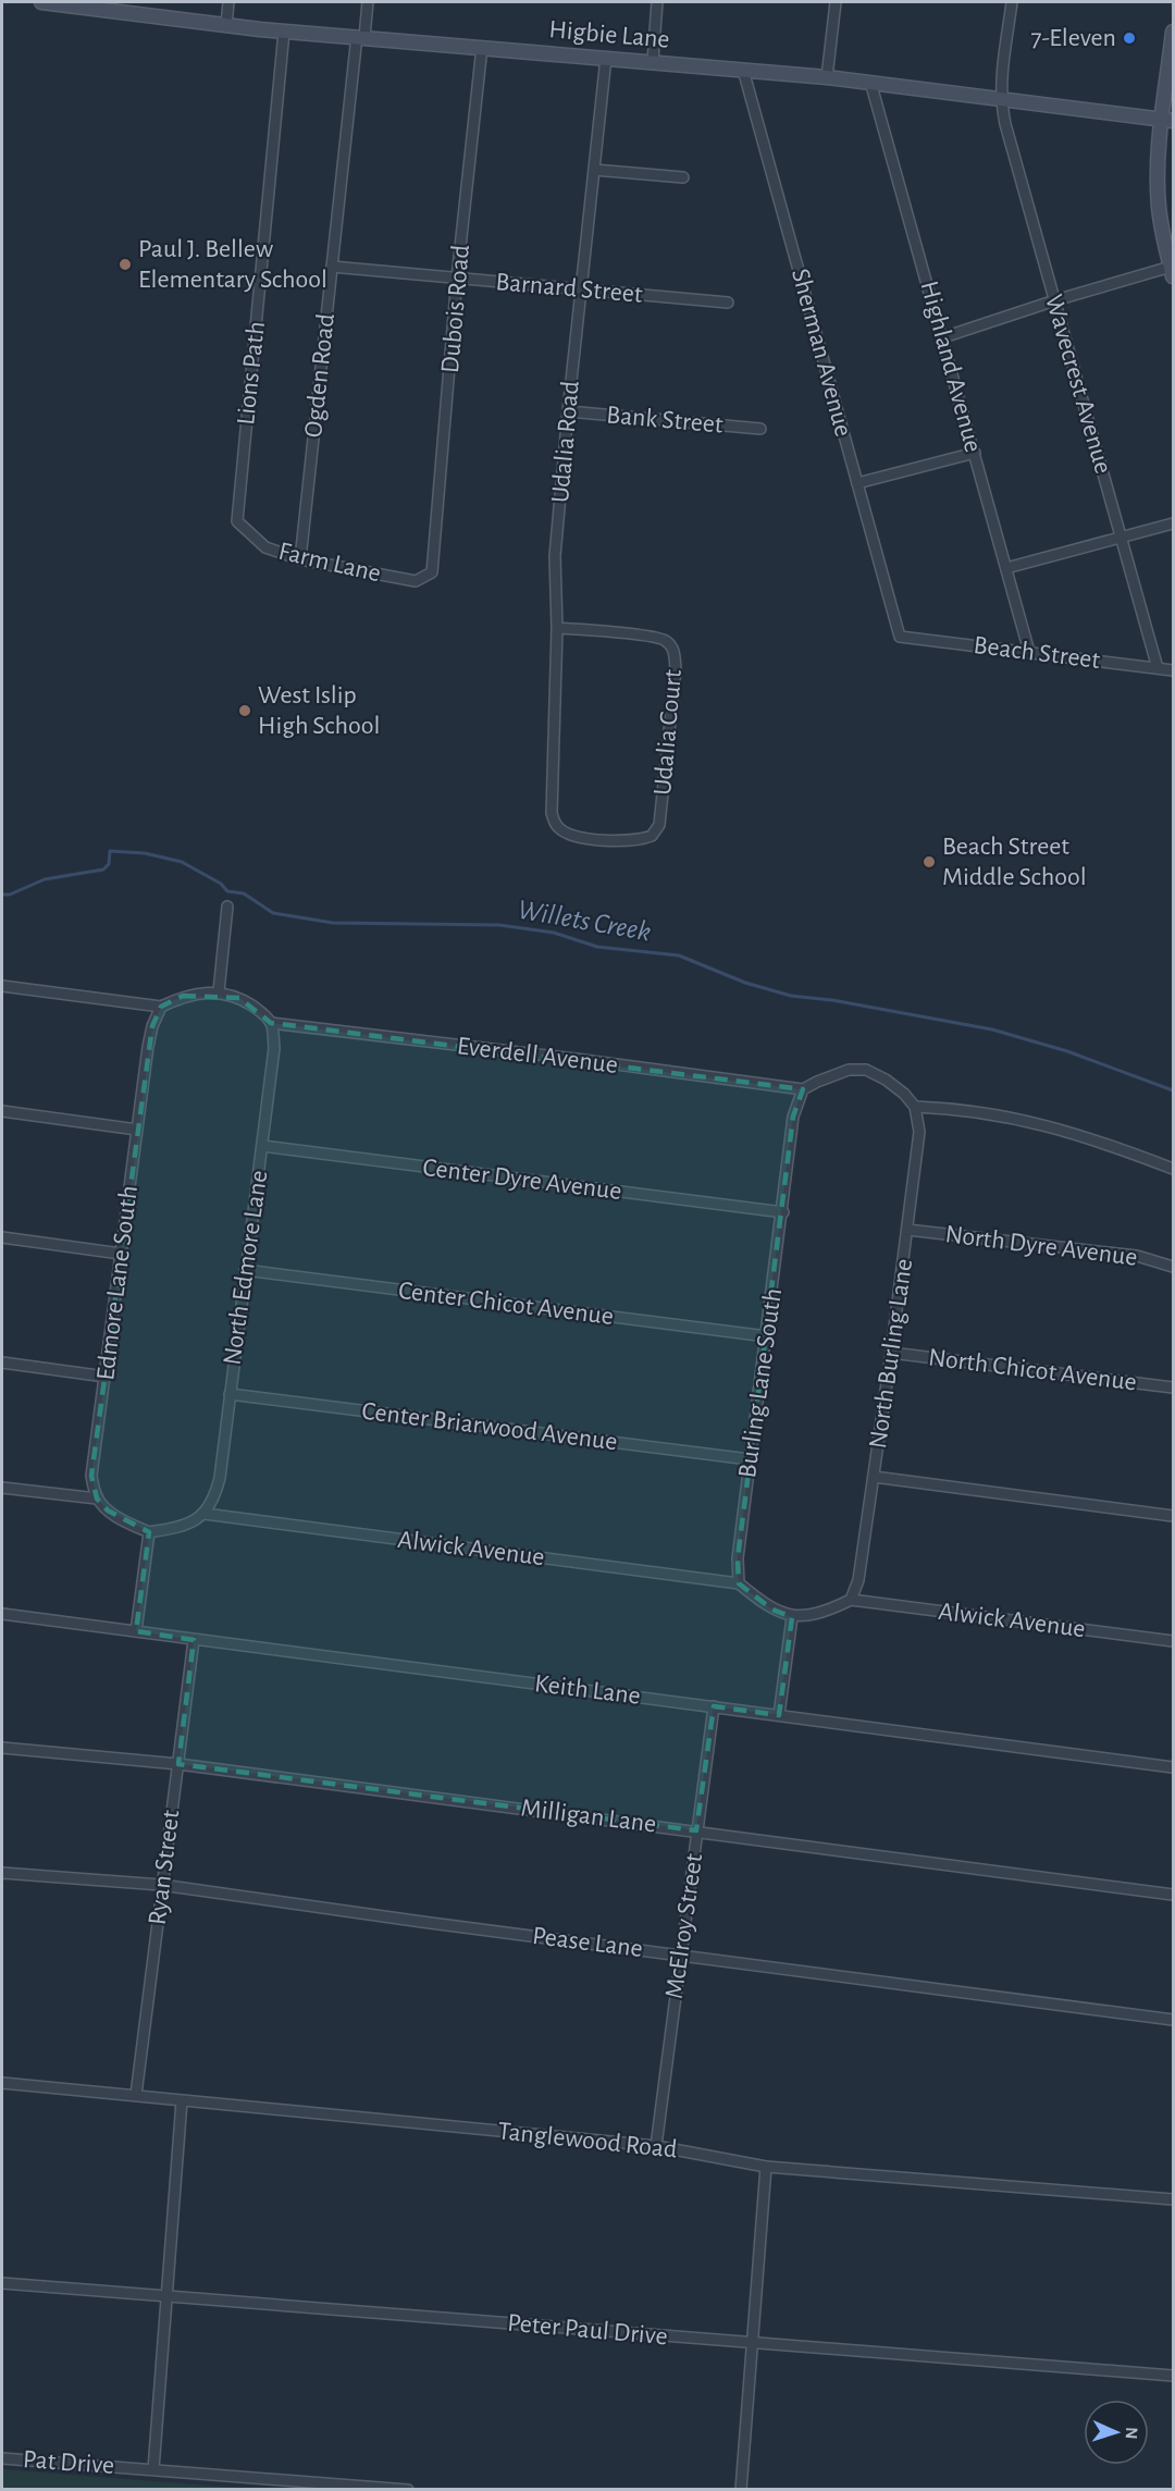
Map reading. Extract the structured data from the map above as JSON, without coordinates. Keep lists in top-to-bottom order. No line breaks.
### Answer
{"streets":{"main road":["Higbie Lane"],"street":["Barnard Street","Dubois Road","Sherman Avenue","Highland Avenue","Lions Path","Ogden Road","Wavecrest Avenue","Bank Street","Udalia Road","Farm Lane","Beach Street","Udalia Court","Everdell Avenue","Center Dyre Avenue","North Dyre Avenue","North Edmore Lane","Edmore Lane South","Center Chicot Avenue","North Burling Lane","North Chicot Avenue","Burling Lane South","Center Briarwood Avenue","Alwick Avenue","Keith Lane","Milligan Lane","Ryan Street","McElroy Street","Pease Lane","Tanglewood Road","Peter Paul Drive","Pat Drive"]},"crossings":[["Higbie Lane","Dubois Road"],["Higbie Lane","Sherman Avenue"],["Higbie Lane","Highland Avenue"],["Higbie Lane","Lions Path"],["Higbie Lane","Ogden Road"],["Higbie Lane","Wavecrest Avenue"],["Higbie Lane","Udalia Road"],["Barnard Street","Dubois Road"],["Barnard Street","Ogden Road"],["Barnard Street","Udalia Road"],["Dubois Road","Farm Lane"],["Sherman Avenue","Beach Street"],["Highland Avenue","Beach Street"],["Lions Path","Farm Lane"],["Ogden Road","Farm Lane"],["Wavecrest Avenue","Beach Street"],["Bank Street","Udalia Road"],["Udalia Road","Udalia Court"],["Everdell Avenue","North Edmore Lane"],["Everdell Avenue","Burling Lane South"],["Center Dyre Avenue","North Edmore Lane"],["Center Dyre Avenue","Burling Lane South"],["North Dyre Avenue","North Burling Lane"],["North Edmore Lane","Center Chicot Avenue"],["North Edmore Lane","Center Briarwood Avenue"],["North Edmore Lane","Alwick Avenue"],["Center Chicot Avenue","Burling Lane South"],["North Burling Lane","North Chicot Avenue"],["North Burling Lane","Alwick Avenue"],["Burling Lane South","Center Briarwood Avenue"],["Burling Lane South","Alwick Avenue"],["Keith Lane","Ryan Street"],["Keith Lane","McElroy Street"],["Milligan Lane","Ryan Street"],["Milligan Lane","McElroy Street"],["Ryan Street","Pease Lane"],["Ryan Street","Tanglewood Road"],["McElroy Street","Pease Lane"],["McElroy Street","Tanglewood Road"]],"water":["Willets Creek"],"places":["7-Eleven","Paul J. Bellew Elementary School","West Islip High School","Beach Street Middle School"],"north":"right"}
